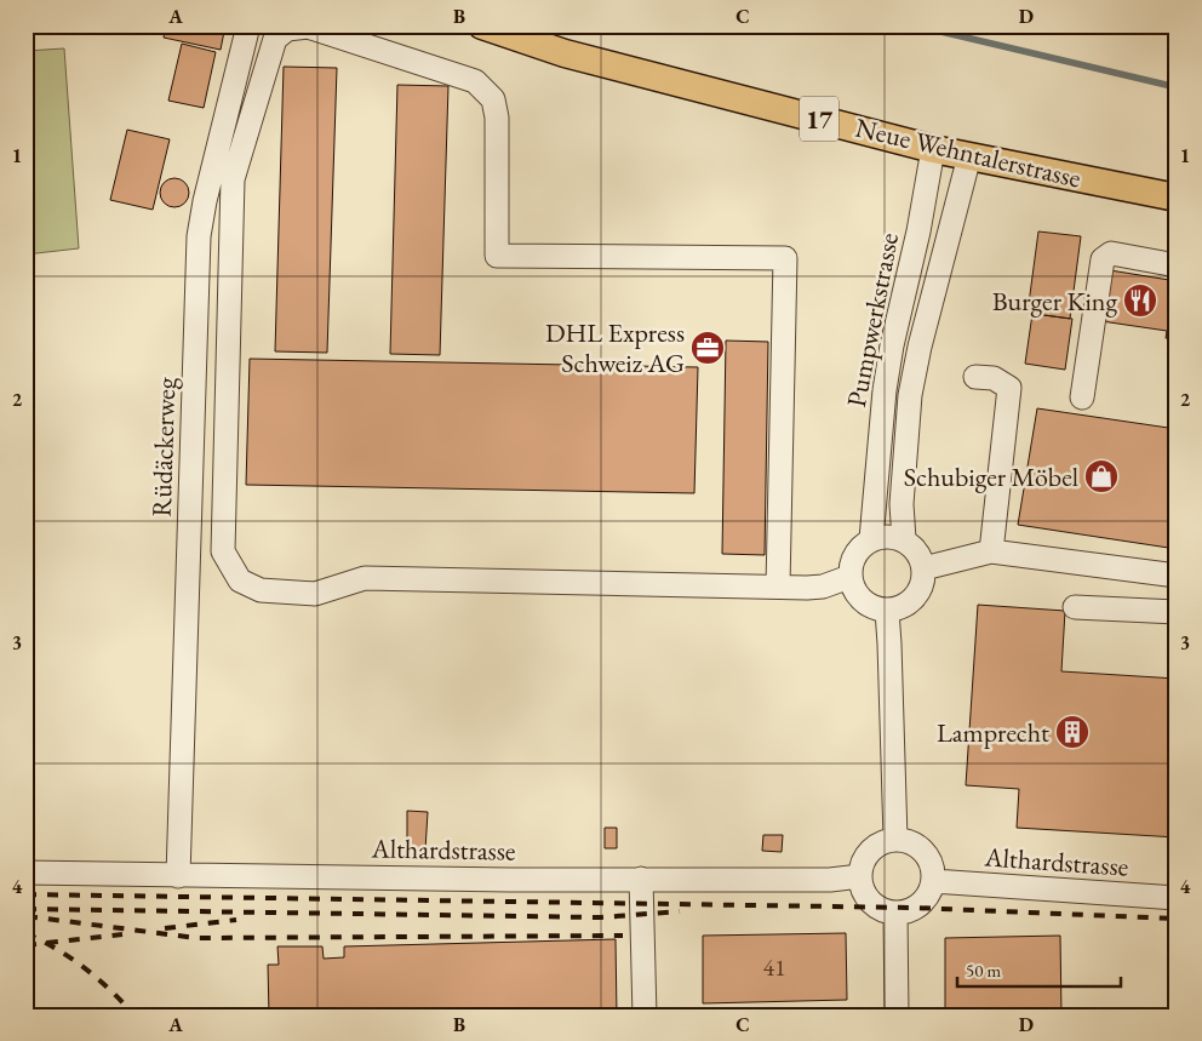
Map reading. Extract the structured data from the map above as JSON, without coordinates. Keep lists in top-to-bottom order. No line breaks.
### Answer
{"streets":{"main road":["17","Neue Wehntalerstrasse"],"street":["Pumpwerkstrasse","Rüdäckerweg","Althardstrasse"]},"crossings":[["Neue Wehntalerstrasse","Pumpwerkstrasse"],["Rüdäckerweg","Althardstrasse"]],"places":{"restaurant":["Burger King"],"office":["DHL Express Schweiz AG"],"shop":["Schubiger Möbel"],"building":["Lamprecht"]},"house_numbers":["41"],"scale_bar":"50 m","grid":{"columns":["A","B","C","D"],"rows":["1","2","3","4"]}}
